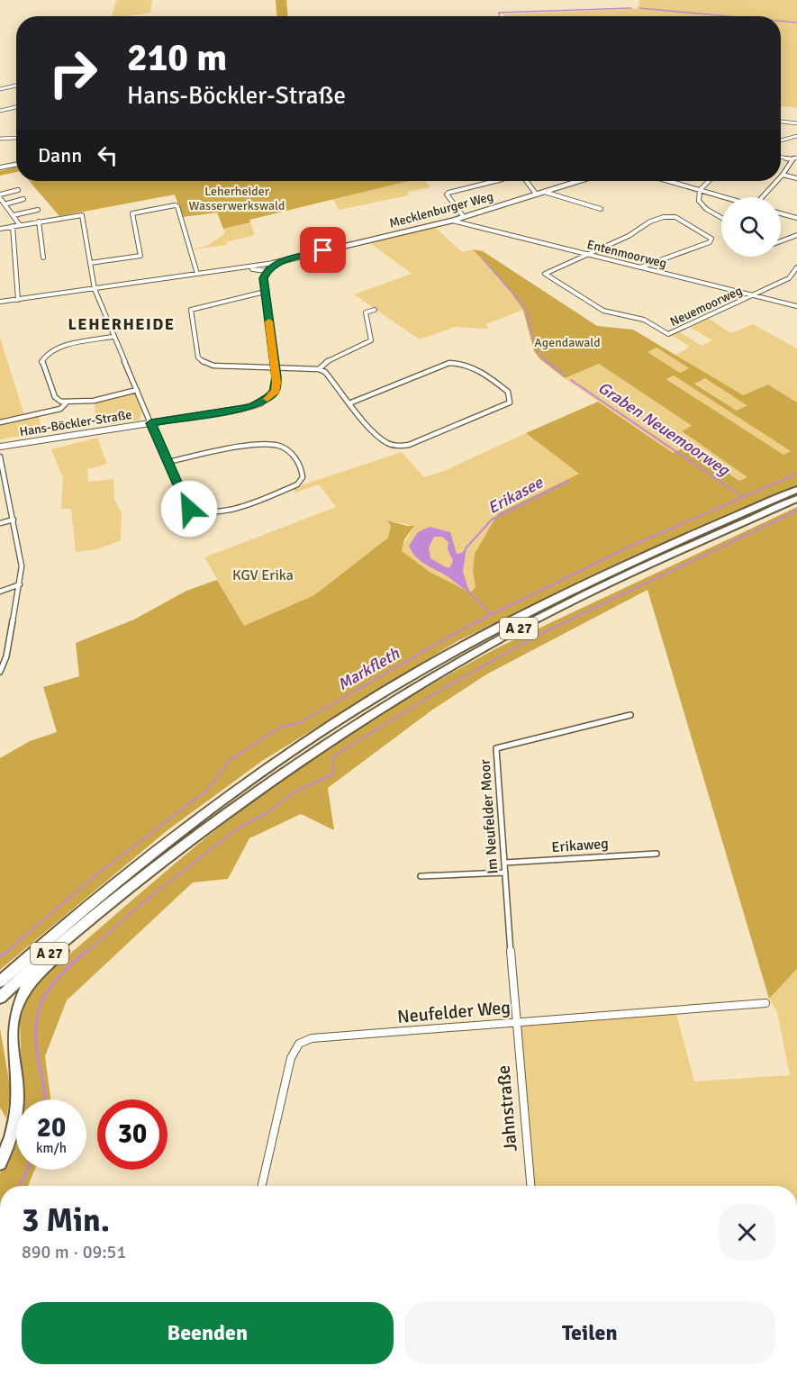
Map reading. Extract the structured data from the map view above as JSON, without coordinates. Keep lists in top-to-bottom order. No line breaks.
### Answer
{"streets":{"highway":["A 27"],"street":["Mecklenburger Weg","Entenmoorweg","Neuemoorweg","Hans-Böckler-Straße","Im Neufelder Moor","Erikaweg","Neufelder Weg","Jahnstraße"]},"crossings":[["Mecklenburger Weg","Entenmoorweg"],["Mecklenburger Weg","Hans-Böckler-Straße"],["Entenmoorweg","Neuemoorweg"],["Im Neufelder Moor","Erikaweg"],["Im Neufelder Moor","Neufelder Weg"],["Im Neufelder Moor","Jahnstraße"],["Neufelder Weg","Jahnstraße"]],"districts":["LEHERHEIDE"],"water":["Graben Neuemoorweg","Erikasee","Markfleth"],"parks":["Leherheider Wasserwerkswald","Agendawald","KGV Erika"],"page":{"turn":["210 m","Hans-Böckler-Straße"],"then":"Dann","speed":"20 km/h","limit":"30","heading":["3 Min.","890 m · 09:51"],"buttons":["Beenden","Teilen"]}}
